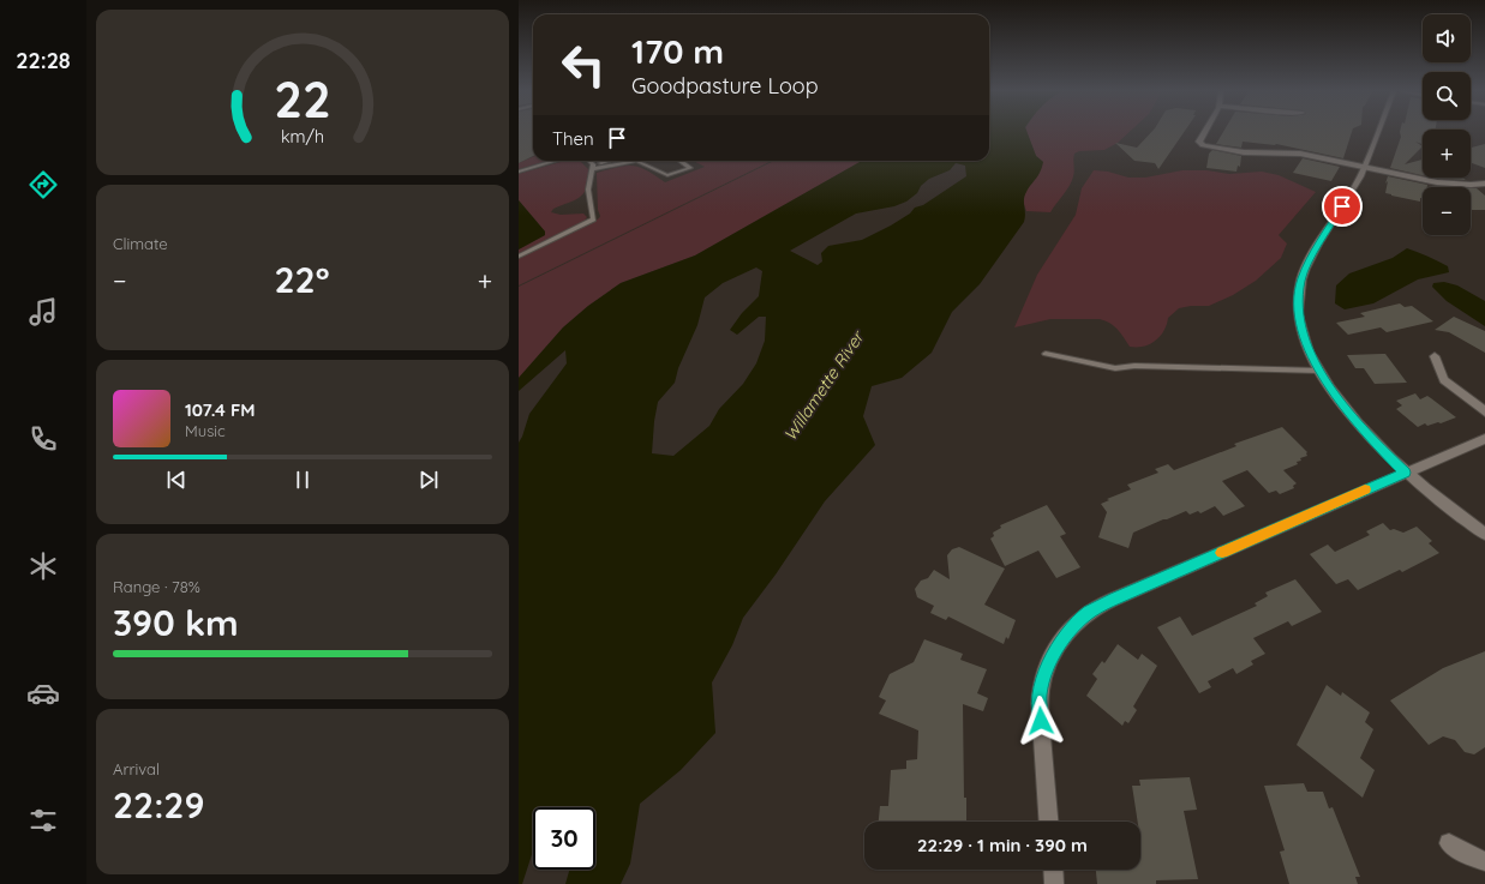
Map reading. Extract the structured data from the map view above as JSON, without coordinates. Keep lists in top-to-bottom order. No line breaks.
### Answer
{"water":["Willamette River"],"page":{"tabs":"22:28","map_buttons":["+","−"],"turn":["170 m","Goodpasture Loop"],"then":"Then","tile":["Climate",["Range · 78%","390 km"],["Arrival","22:29"]],"heat":["−","22°","+"],"song":["107.4 FM","Music"],"limit":"30","trip":"22:29 · 1 min · 390 m","gauge":["22","km/h"]}}
